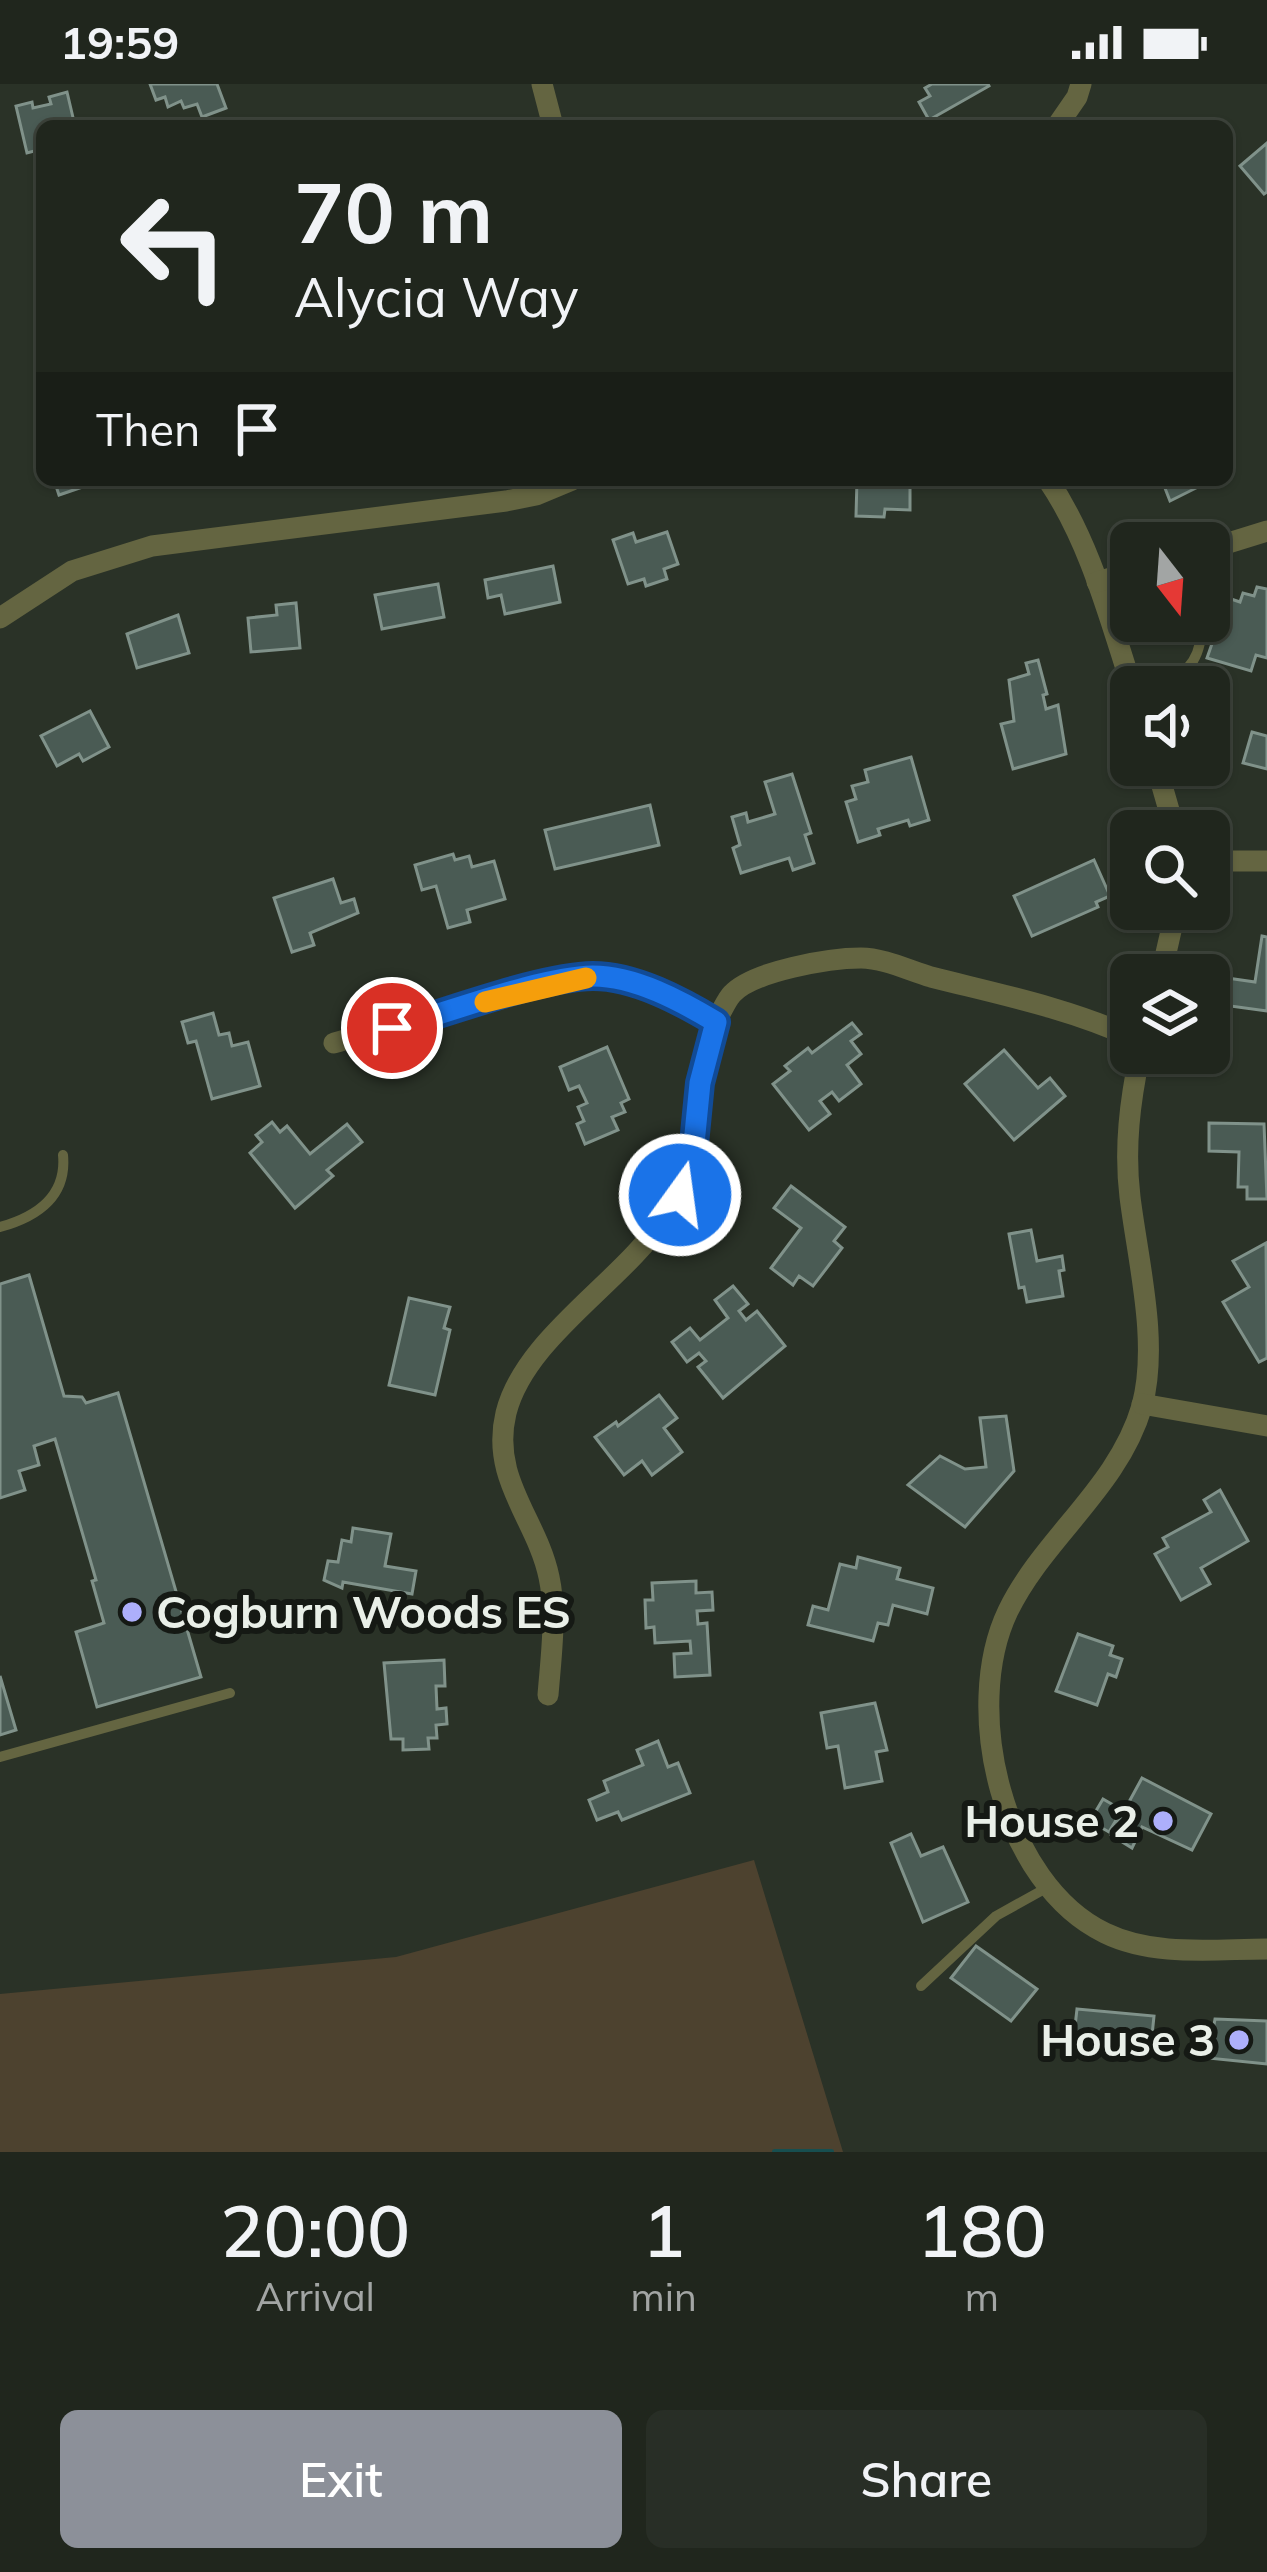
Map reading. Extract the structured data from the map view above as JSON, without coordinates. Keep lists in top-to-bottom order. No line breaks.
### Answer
{"places":["Cogburn Woods ES","House 2","House 3"],"north":"bottom","page":{"status":"19:59","turn":["70 m","Alycia Way"],"then":"Then","eta":["20:00","Arrival","1","min","180","m"],"buttons":["Exit","Share"]}}
